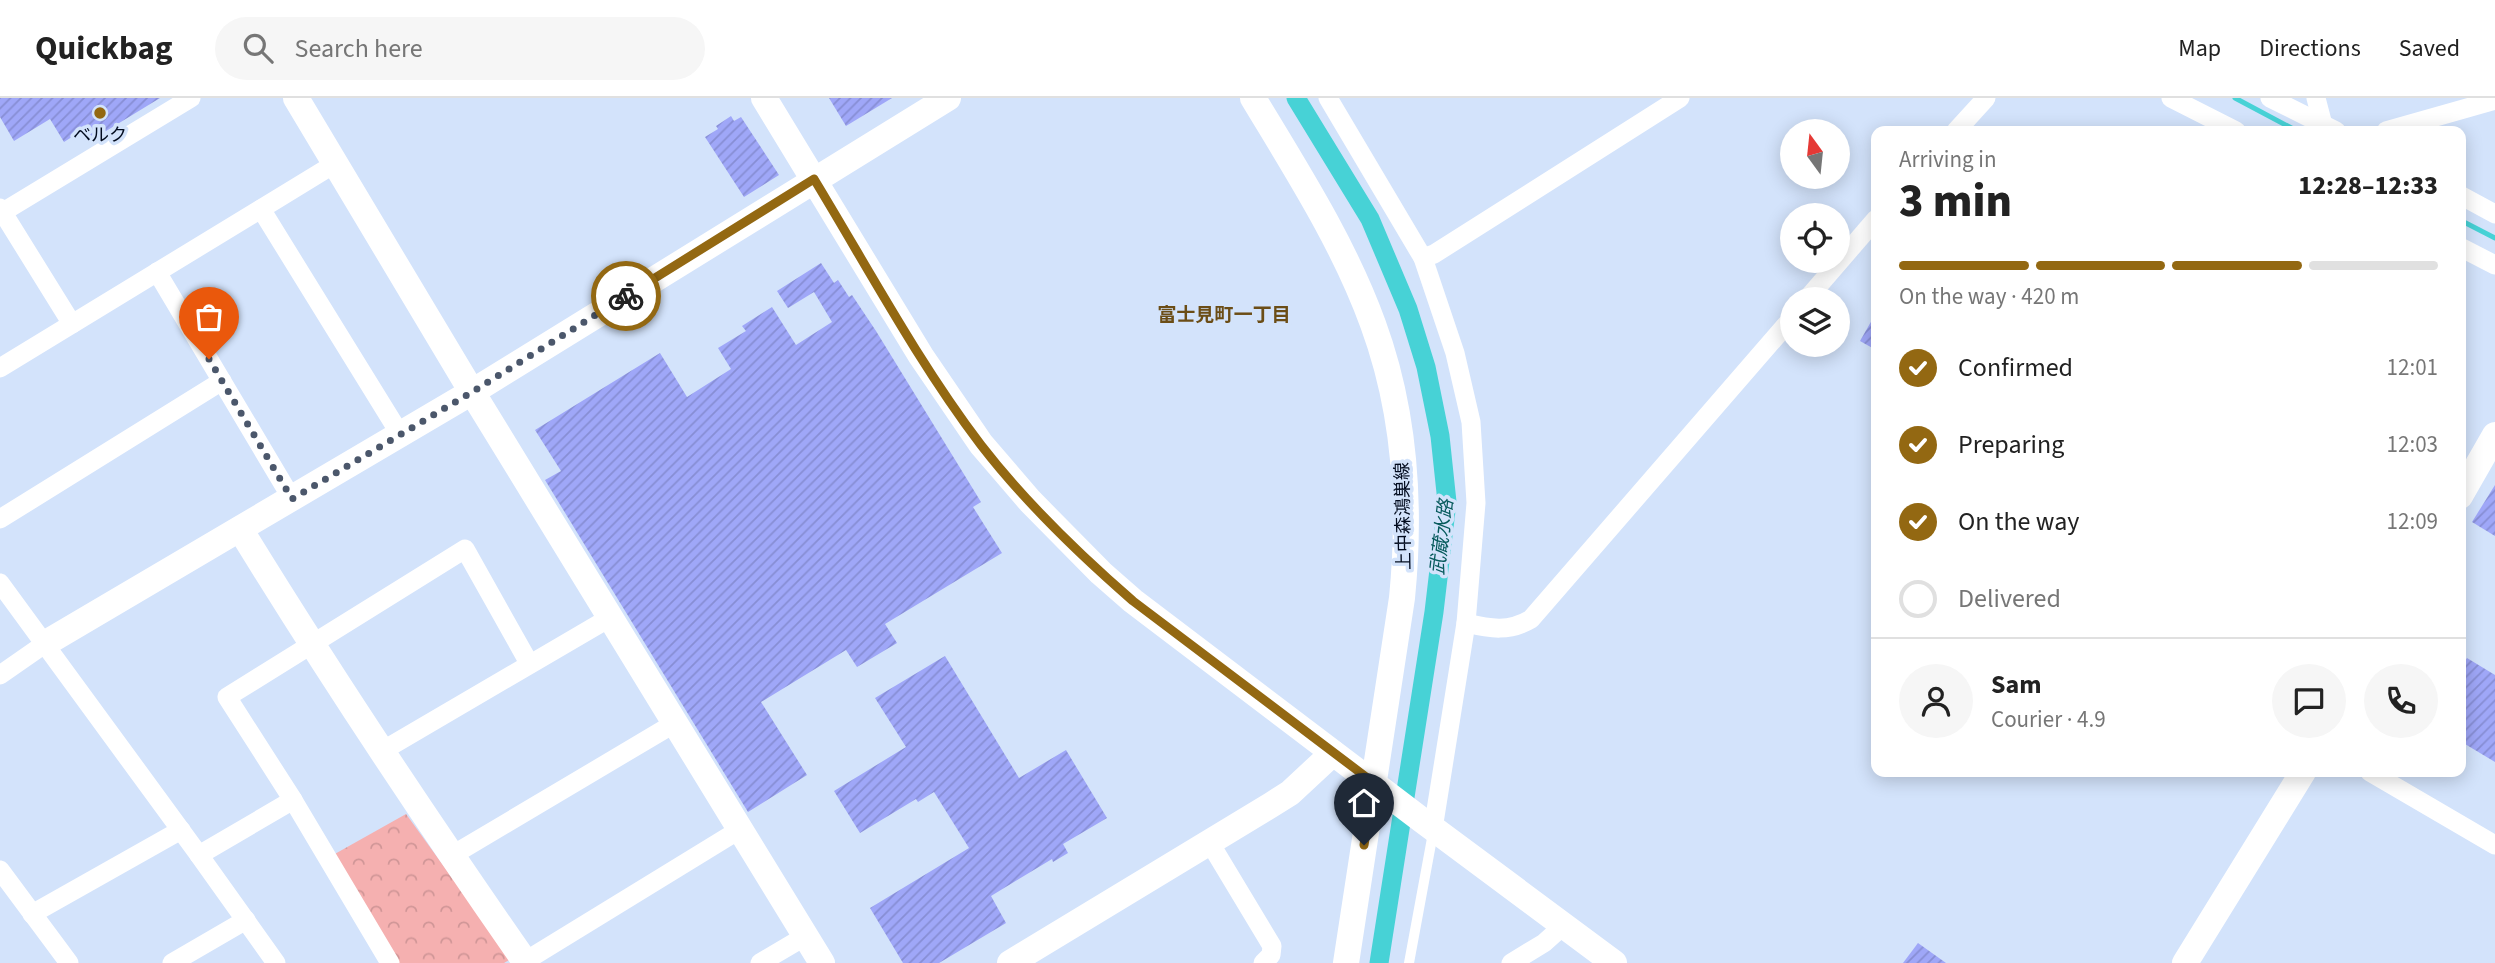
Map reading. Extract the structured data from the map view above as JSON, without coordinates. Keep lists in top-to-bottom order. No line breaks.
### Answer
{"streets":{"street":["上中森鴻巣線"]},"districts":["富士見町一丁目"],"water":["武蔵水路"],"places":["ベルク"],"north":"top","page":{"header":"Quickbag","search":"Search here","nav":["Map","Directions","Saved"],"heading":["3 min","Arriving in","12:28–12:33"],"panel":["Sam","Courier · 4.9"],"bar":"On the way · 420 m","list":[["Confirmed","12:01"],["Preparing","12:03"],["On the way","12:09"],"Delivered"]}}
